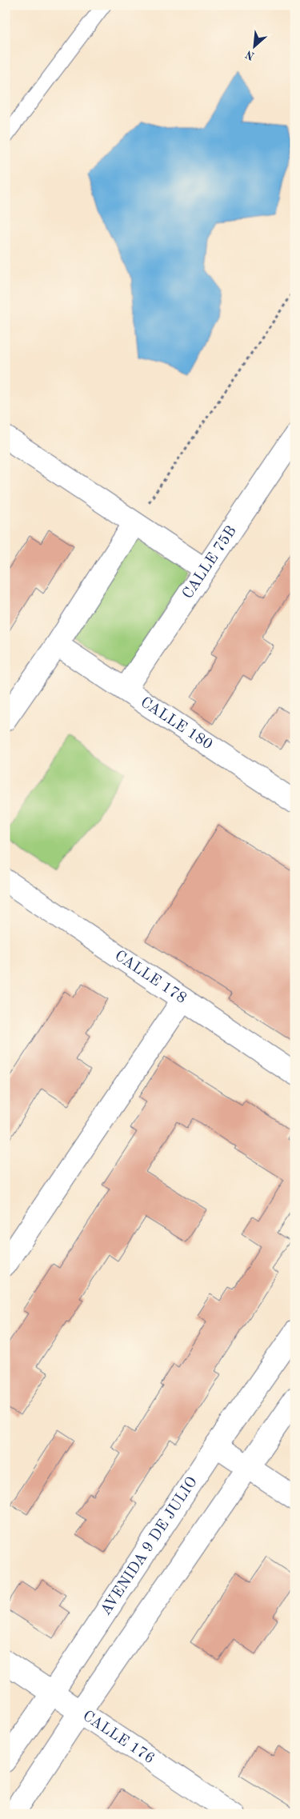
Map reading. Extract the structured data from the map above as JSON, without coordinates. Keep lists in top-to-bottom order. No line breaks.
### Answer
{"streets":{"street":["CALLE 75B","CALLE 180","CALLE 178","AVENIDA 9 DE JULIO","CALLE 176"]},"crossings":[["CALLE 75B","CALLE 180"],["AVENIDA 9 DE JULIO","CALLE 176"]],"north":"bottom left"}
